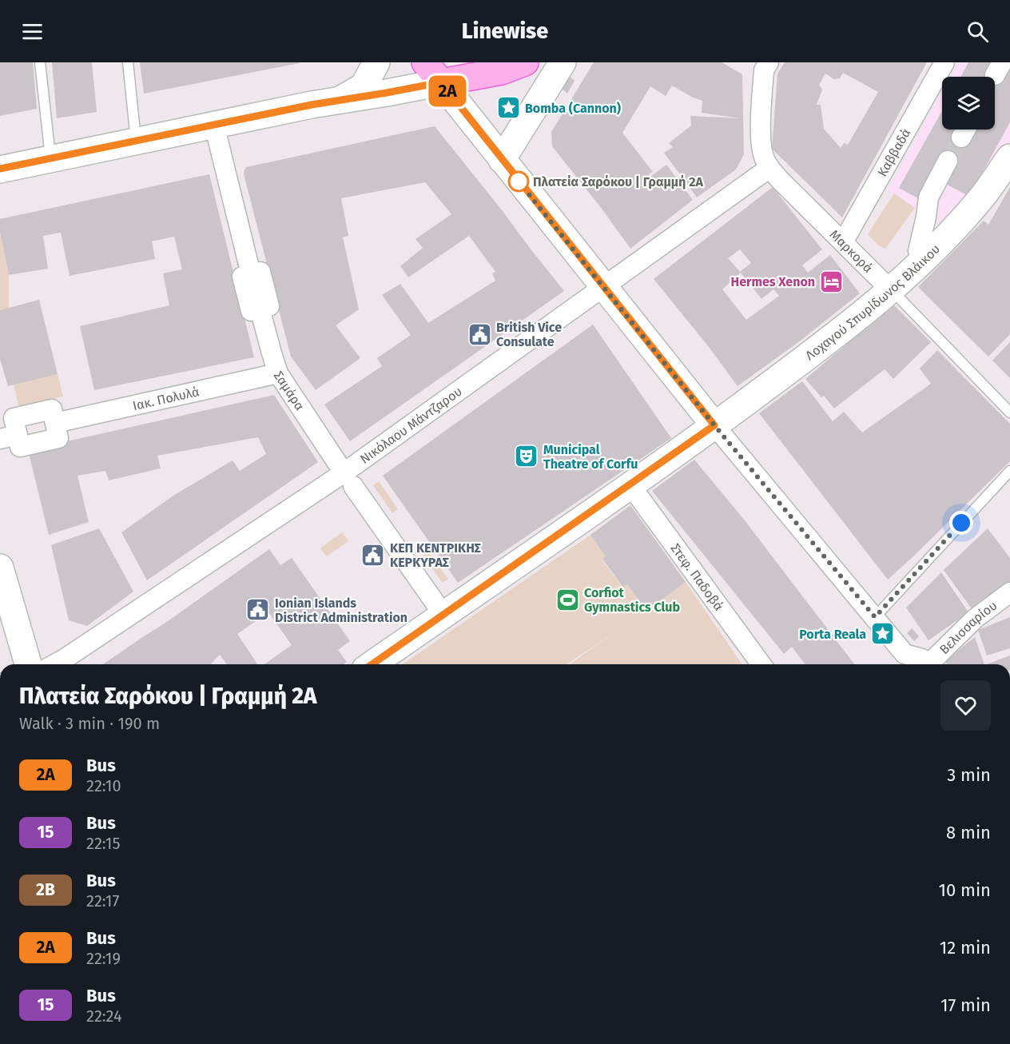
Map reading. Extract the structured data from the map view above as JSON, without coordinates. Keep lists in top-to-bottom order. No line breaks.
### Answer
{"streets":{"main road":["Λοχαγού Σπυρίδωνος Βλάικου"],"street":["Καββαδά","Μαρκορά","Σαμάρα","Ιακ. Πολυλά","Νικόλαου Μάντζαρου","Στεφ. Παδοβά","Βελισσαρίου"]},"crossings":[["Καββαδά","Μαρκορά"],["Μαρκορά","Λοχαγού Σπυρίδωνος Βλάικου"],["Μαρκορά","Νικόλαου Μάντζαρου"],["Λοχαγού Σπυρίδωνος Βλάικου","Στεφ. Παδοβά"],["Σαμάρα","Ιακ. Πολυλά"]],"places":{"place":["Bomba (Cannon)","Porta Reala"],"other":["Πλατεία Σαρόκου | Γραμμή 2Α"],"hotel":["Hermes Xenon"],"public building":["British Vice Consulate","ΚΕΠ ΚΕΝΤΡΙΚΗΣ ΚΕΡΚΥΡΑΣ","Ionian Islands District Administration"],"theatre":["Municipal Theatre of Corfu"],"sports":["Corfiot Gymnastics Club"]},"lines":["bus line 2Α"],"page":{"header":"Linewise","on_map":"2Α","heading":["Πλατεία Σαρόκου | Γραμμή 2Α","Walk · 3 min · 190 m"],"list":[{"mark":"2Α","name":"Bus","note":"22:10","value":"3 min"},{"mark":"15","name":"Bus","note":"22:15","value":"8 min"},{"mark":"2B","name":"Bus","note":"22:17","value":"10 min"},{"mark":"2Α","name":"Bus","note":"22:19","value":"12 min"},{"mark":"15","name":"Bus","note":"22:24","value":"17 min"}]}}
